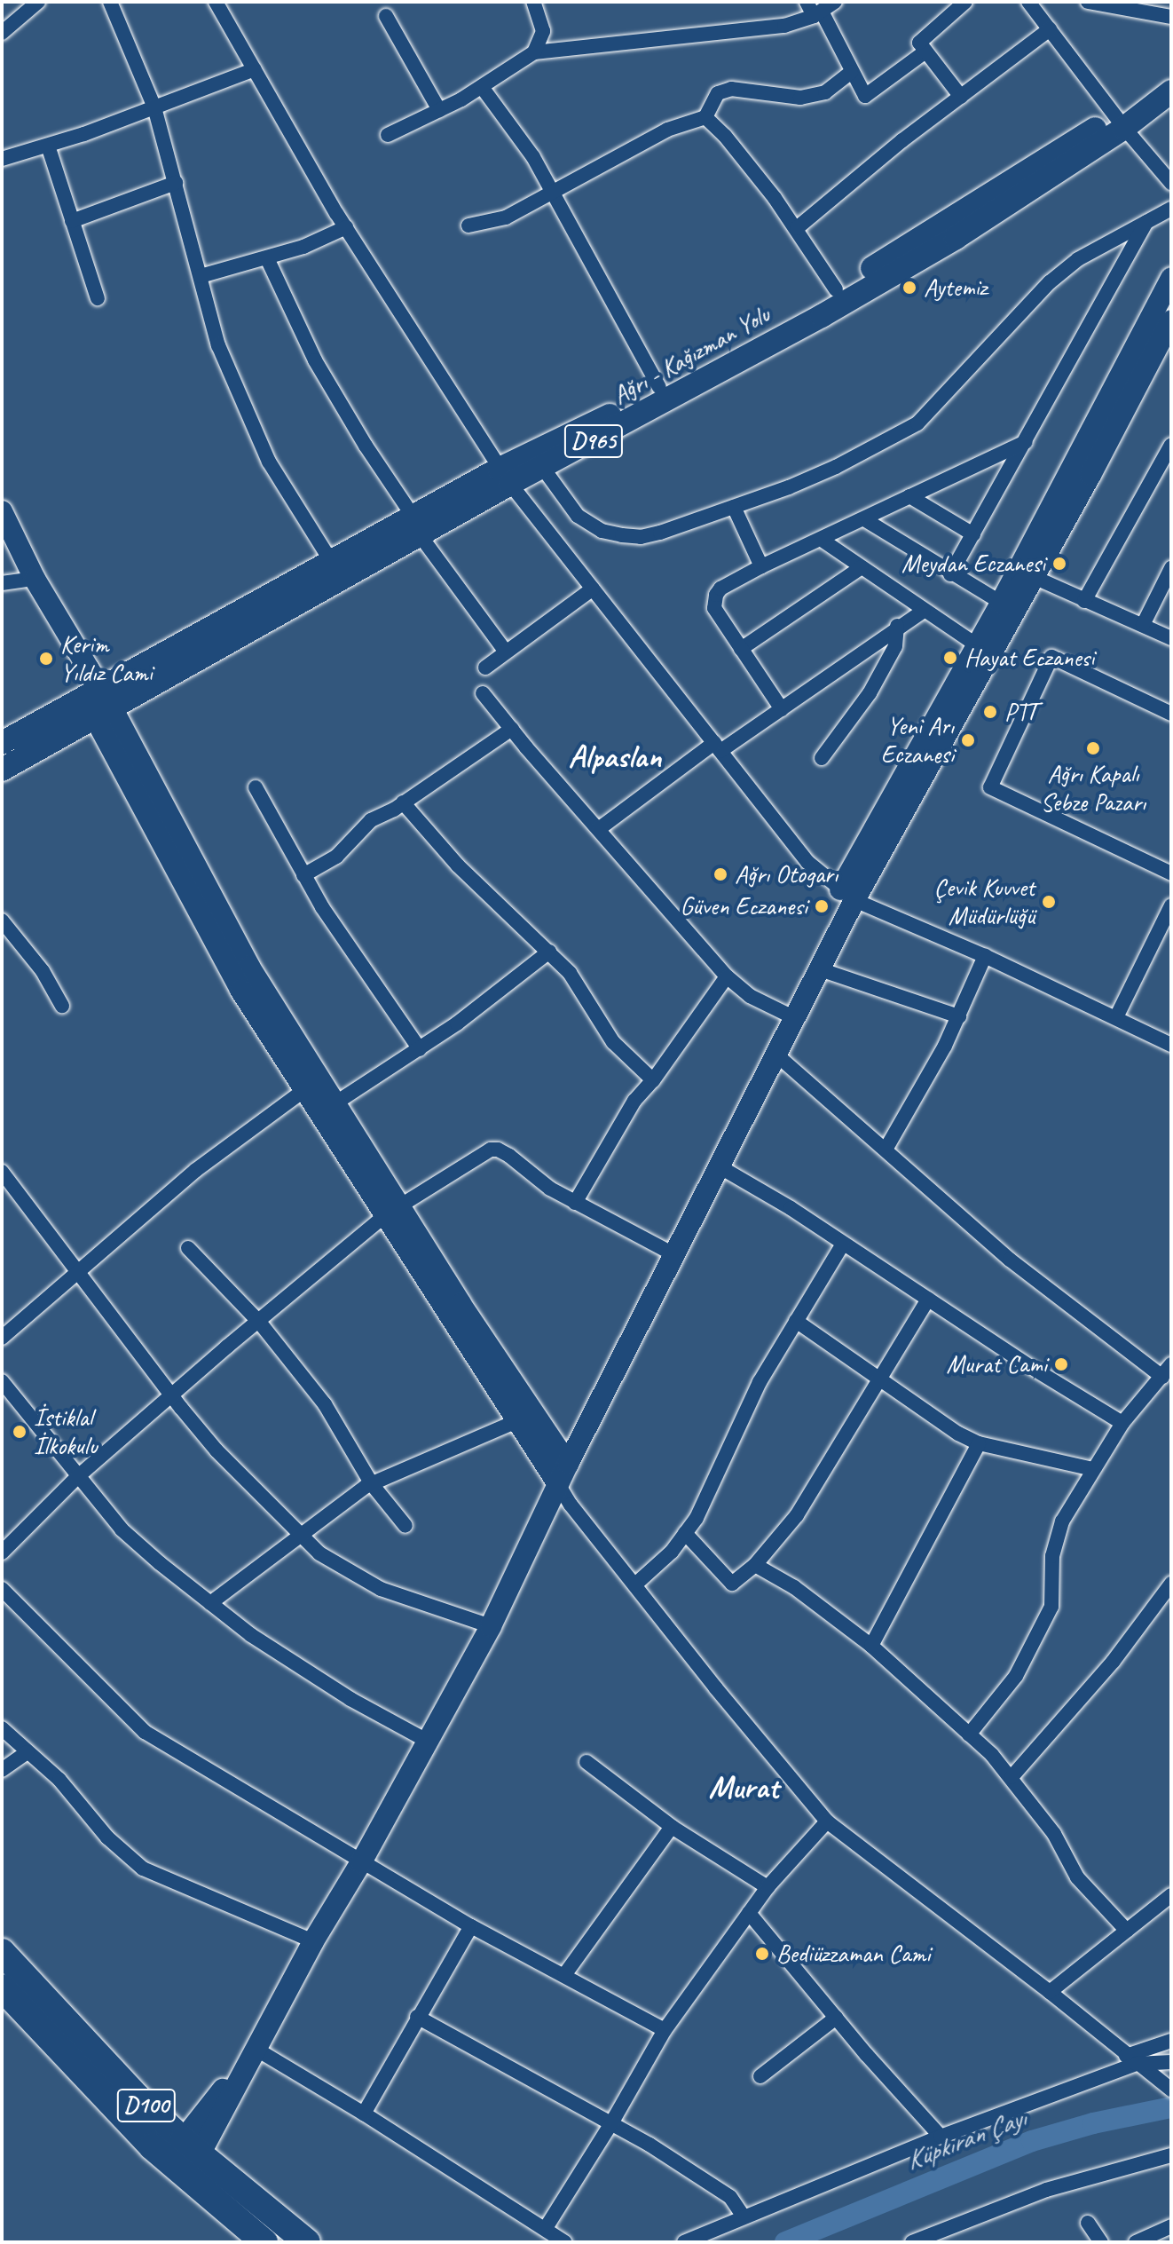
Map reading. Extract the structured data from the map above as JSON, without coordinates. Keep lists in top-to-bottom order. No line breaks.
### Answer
{"streets":{"highway":["D100"],"main road":["Ağrı - Kağızman Yolu","D965"]},"districts":["Alpaslan","Murat"],"water":["Küpkıran Çayı"],"places":["Aytemiz","Meydan Eczanesi","Hayat Eczanesi","Kerim Yıldız Cami","PTT","Yeni Arı Eczanesi","Ağrı Kapalı Sebze Pazarı","Ağrı Otogarı","Çevik Kuvvet Müdürlüğü","Güven Eczanesi","Murat Cami","İstiklal İlkokulu","Bediüzzaman Cami"]}
